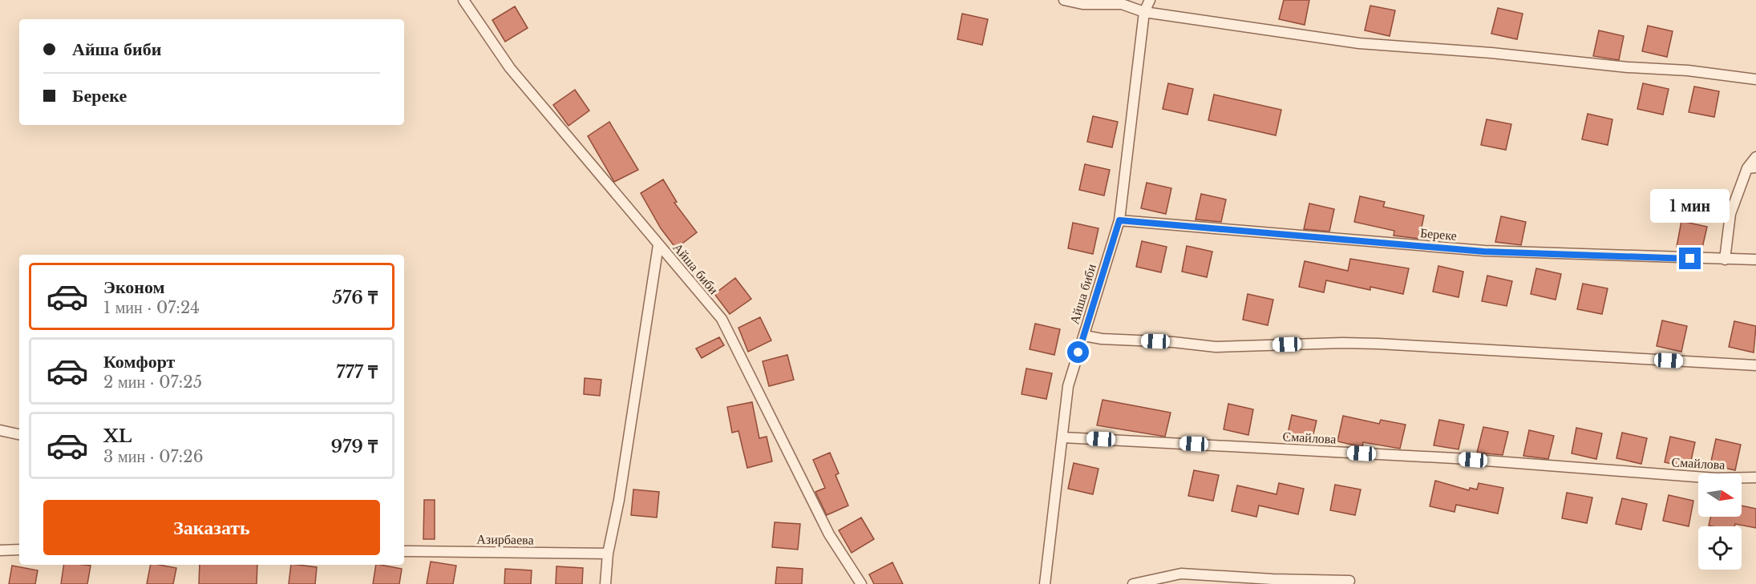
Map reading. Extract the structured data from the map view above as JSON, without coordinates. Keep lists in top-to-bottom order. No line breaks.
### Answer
{"streets":{"street":["Береке","Айша биби","Смайлова","Азирбаева"]},"crossings":[["Береке","Айша биби"],["Айша биби","Смайлова"]],"north":"right","page":{"banner":["Айша биби","Береке"],"bubble":"1 мин","list":[{"name":"Эконом","note":"1 мин · 07:24","value":"576 ₸"},{"name":"Комфорт","note":"2 мин · 07:25","value":"777 ₸"},{"name":"XL","note":"3 мин · 07:26","value":"979 ₸"}],"buttons":"Заказать"}}
